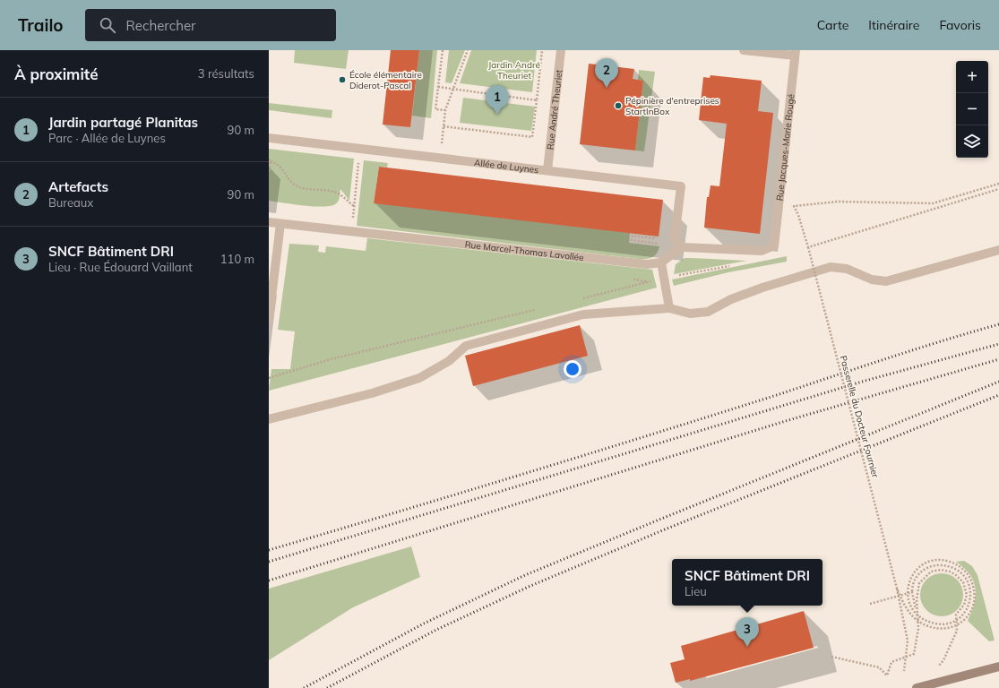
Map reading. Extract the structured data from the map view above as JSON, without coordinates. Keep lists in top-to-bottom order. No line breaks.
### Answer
{"streets":{"street":["Rue André Theuriet","Rue Jacques-Marie Rougé","Allée de Luynes","Rue Marcel-Thomas Lavollée"],"path":["Passerelle du Docteur Fournier"]},"crossings":[["Rue André Theuriet","Allée de Luynes"],["Rue Jacques-Marie Rougé","Allée de Luynes"]],"parks":["Jardin André Theuriet"],"places":["École élémentaire Diderot-Pascal","Pépinière d'entreprises StartInBox"],"page":{"header":"Trailo","search":"Rechercher","nav":["Carte","Itinéraire","Favoris"],"heading":["À proximité","3 résultats"],"pins":["2","1","3"],"map_buttons":["+","−"],"list":[{"mark":"1","name":"Jardin partagé Planitas","note":"Parc · Allée de Luynes","value":"90 m"},{"mark":"2","name":"Artefacts","note":"Bureaux","value":"90 m"},{"mark":"3","name":"SNCF Bâtiment DRI","note":"Lieu · Rue Édouard Vaillant","value":"110 m"}],"popup":["SNCF Bâtiment DRI","Lieu"]}}
